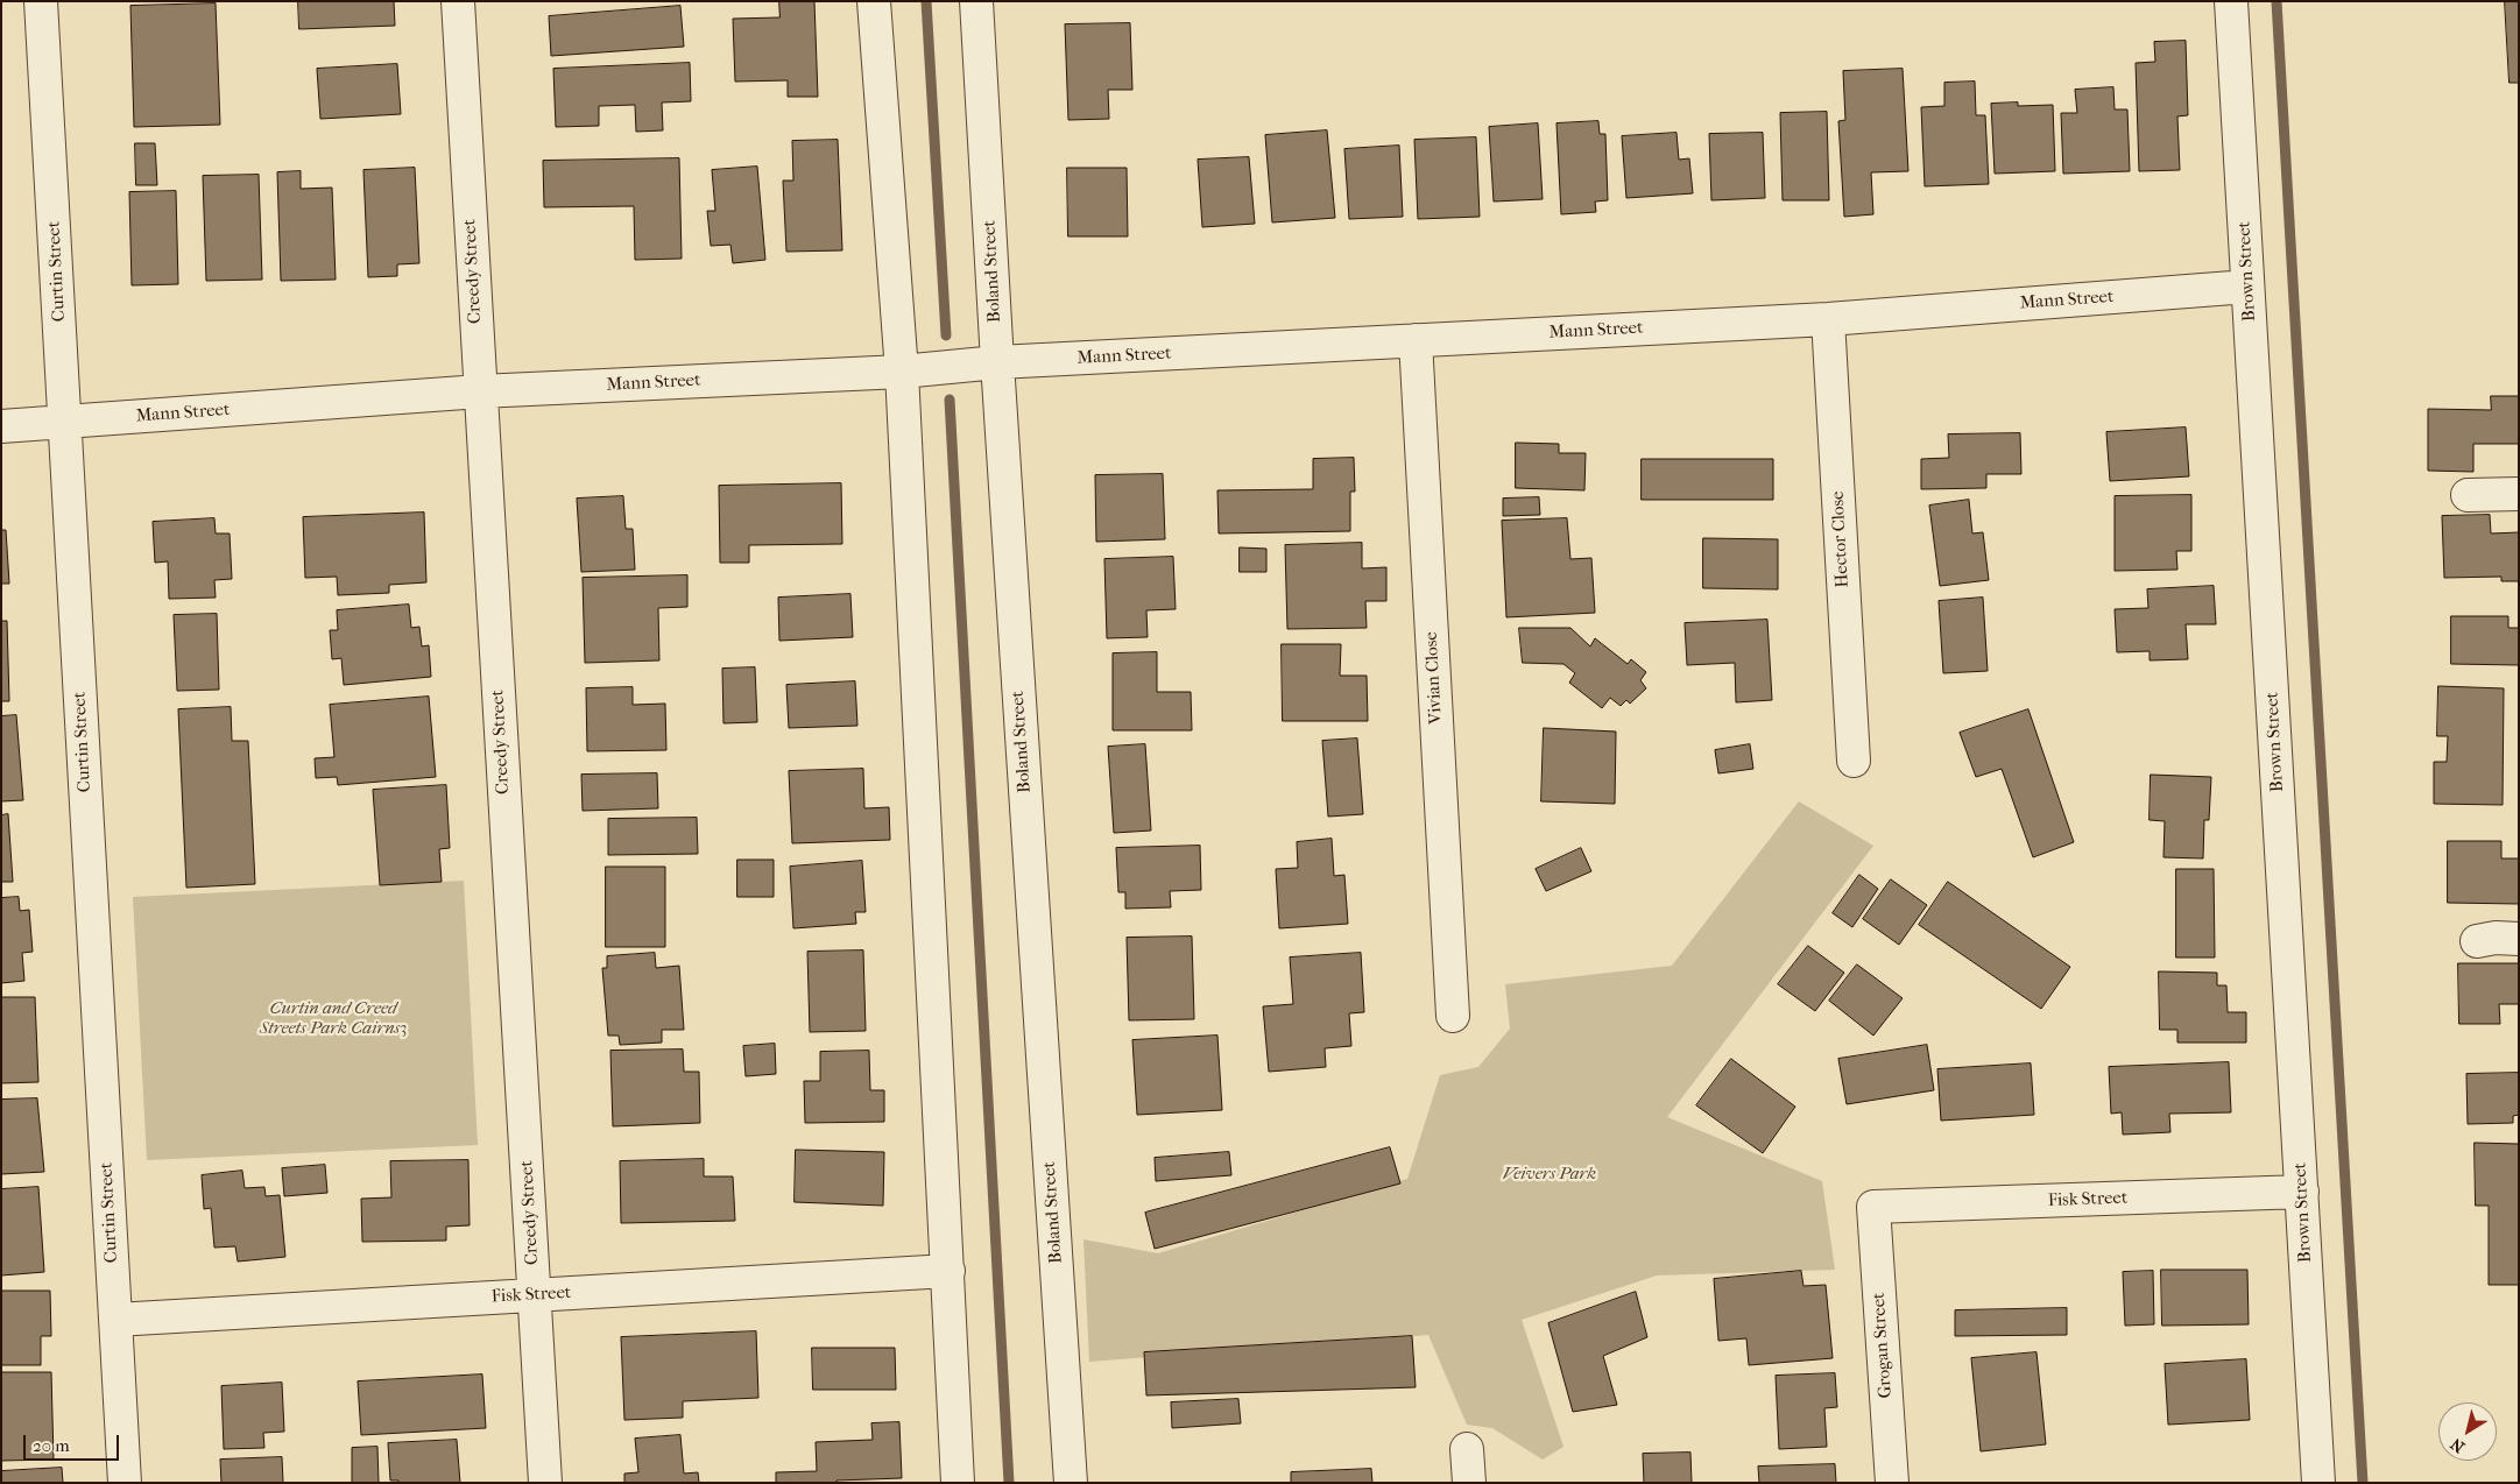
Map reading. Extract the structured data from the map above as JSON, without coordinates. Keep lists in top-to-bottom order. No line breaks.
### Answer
{"streets":{"street":["Curtin Street","Creedy Street","Boland Street","Brown Street","Mann Street","Hector Close","Vivian Close","Fisk Street","Grogan Street"]},"crossings":[["Curtin Street","Mann Street"],["Curtin Street","Fisk Street"],["Creedy Street","Mann Street"],["Creedy Street","Fisk Street"],["Boland Street","Mann Street"],["Brown Street","Mann Street"],["Brown Street","Fisk Street"],["Mann Street","Hector Close"],["Mann Street","Vivian Close"],["Fisk Street","Grogan Street"]],"parks":["Curtin and Creed Streets Park Cairns3","Veivers Park"],"scale_bar":"20 m","north":"bottom left"}
